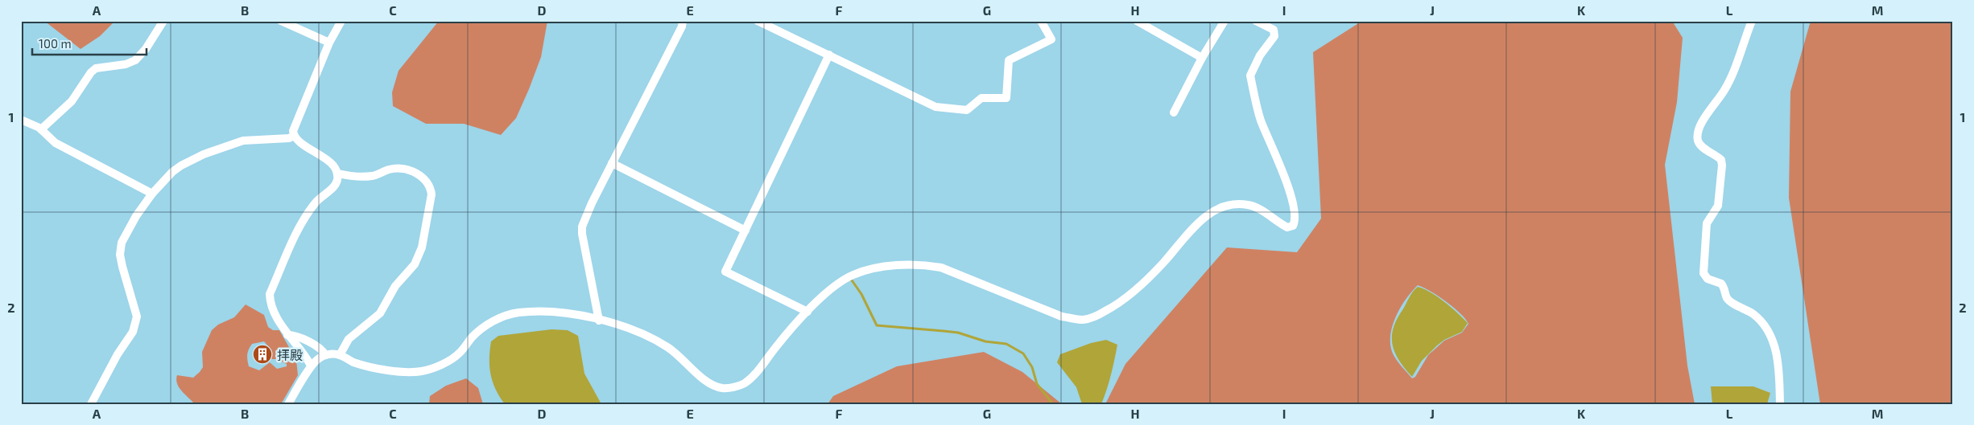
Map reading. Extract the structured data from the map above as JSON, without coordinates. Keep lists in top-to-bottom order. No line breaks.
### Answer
{"places":{"building":["拝殿"]},"scale_bar":"100 m","grid":{"columns":["A","B","C","D","E","F","G","H","I","J","K","L","M"],"rows":["1","2"]}}
